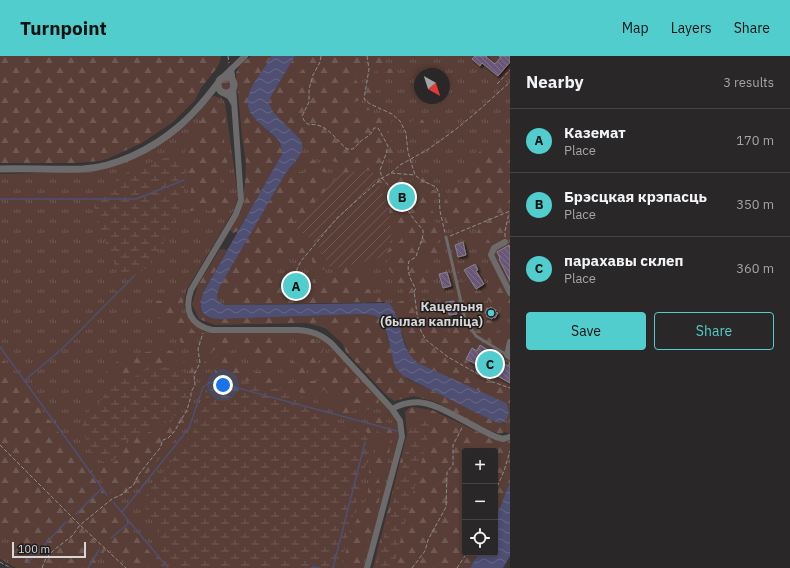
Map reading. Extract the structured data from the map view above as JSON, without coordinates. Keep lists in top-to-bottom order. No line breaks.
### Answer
{"places":["Кацельня (былая капліца)"],"scale_bar":"100 m","north":"bottom right","page":{"header":"Turnpoint","nav":["Map","Layers","Share"],"heading":["Nearby","3 results"],"list":[{"mark":"A","name":"Каземат","note":"Place","value":"170 m"},{"mark":"B","name":"Брэсцкая крэпасць","note":"Place","value":"350 m"},{"mark":"C","name":"парахавы склеп","note":"Place","value":"360 m"}],"pins":["B","A","C"],"buttons":["Save","Share"],"map_buttons":["+","−"],"scale":"100 m"}}
